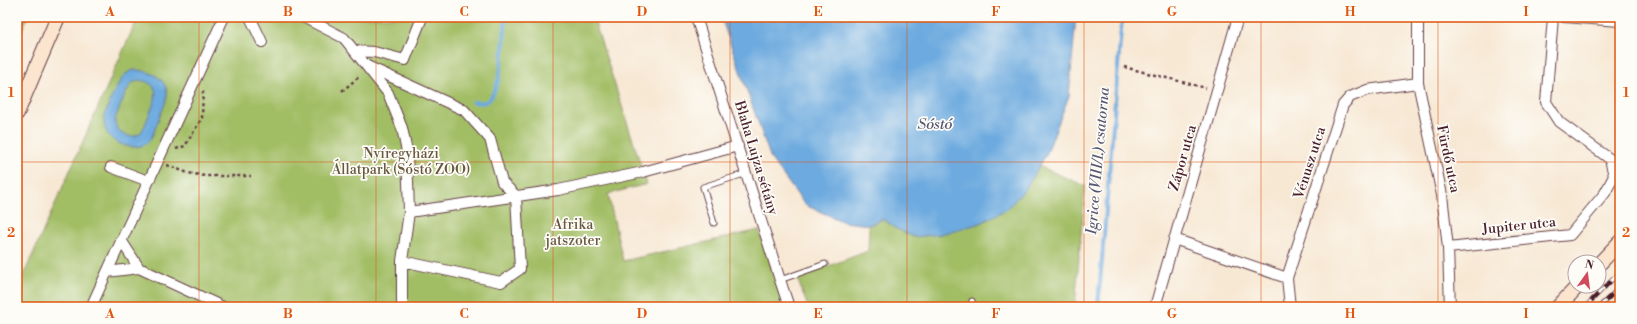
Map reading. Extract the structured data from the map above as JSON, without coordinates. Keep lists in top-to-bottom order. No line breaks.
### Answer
{"streets":{"street":["Blaha Lujza sétány","Zápor utca","Fürdő utca","Vénusz utca","Jupiter utca"]},"crossings":[["Fürdő utca","Vénusz utca"],["Fürdő utca","Jupiter utca"]],"water":["Sóstó","Igrice (VIII/1.) csatorna"],"parks":["Nyíregyházi Állatpark (Sóstó ZOO)","Afrika jatszoter"],"north":"top","grid":{"columns":["A","B","C","D","E","F","G","H","I"],"rows":["1","2"]}}
